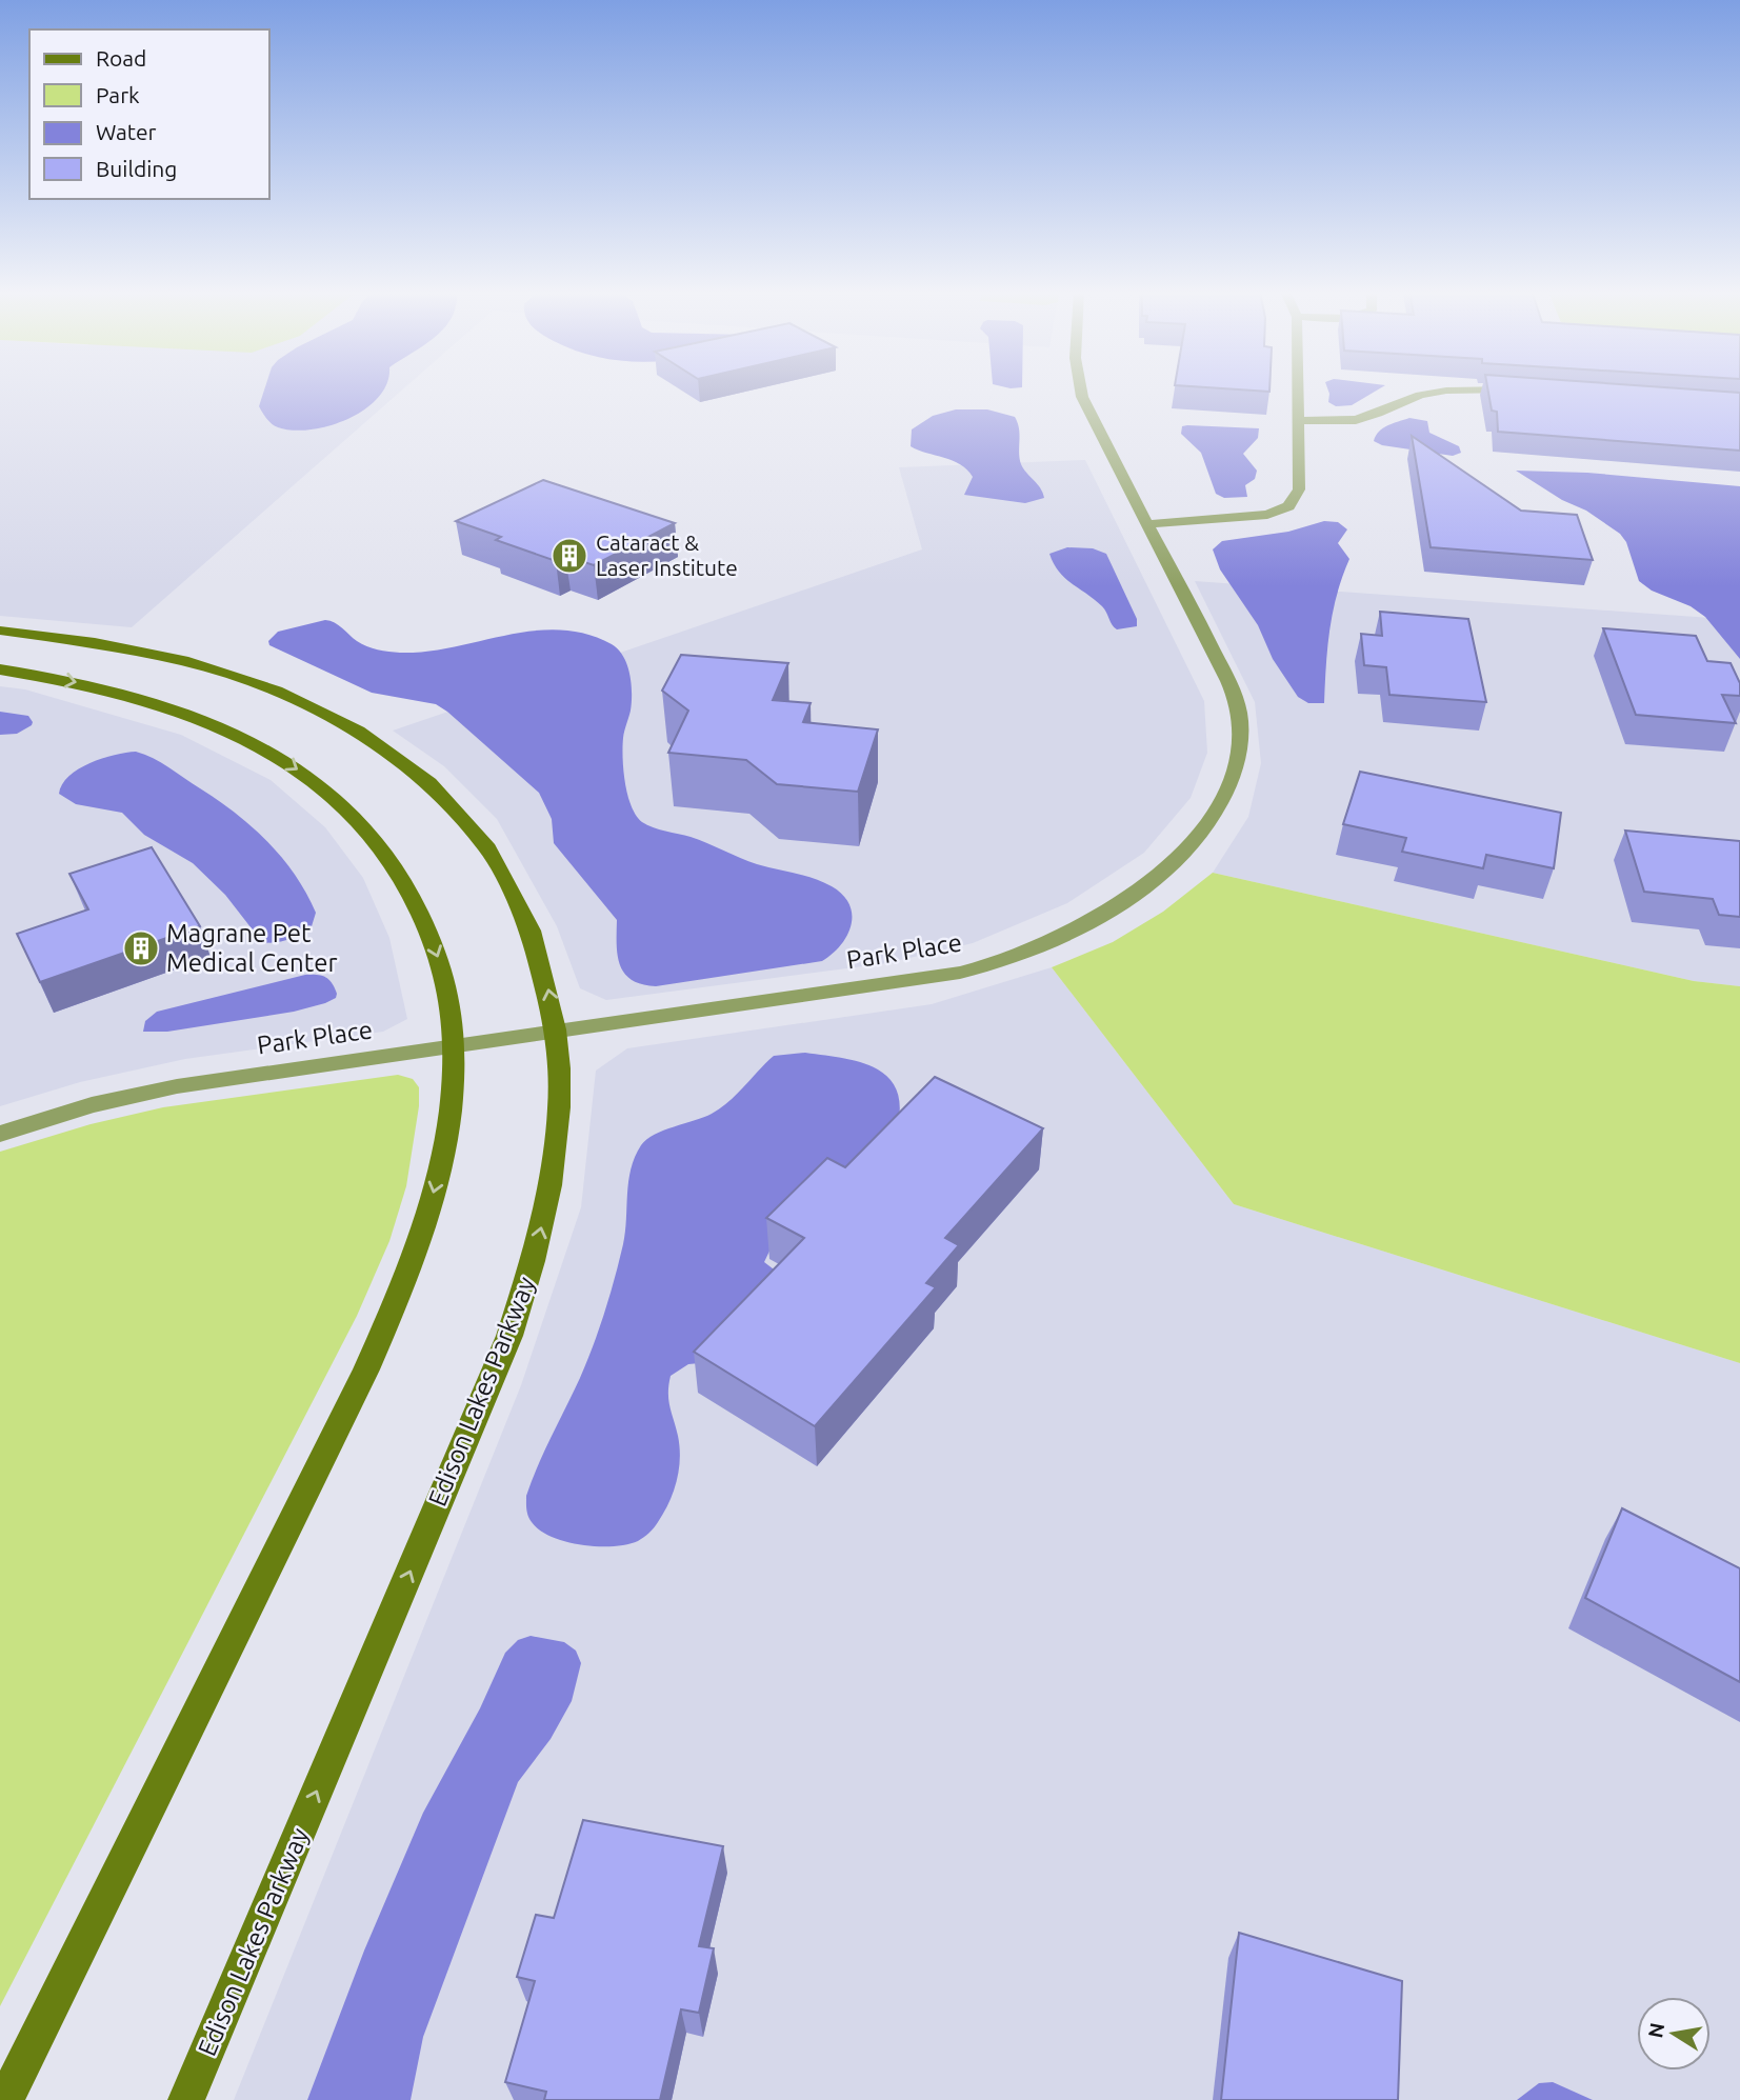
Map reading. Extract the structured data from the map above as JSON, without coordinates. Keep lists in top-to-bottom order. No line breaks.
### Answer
{"streets":{"street":["Park Place","Edison Lakes Parkway"]},"crossings":[["Park Place","Edison Lakes Parkway"]],"places":{"building":["Cataract & Laser Institute","Magrane Pet Medical Center"]},"legend":["Road","Park","Water","Building"],"north":"left"}
